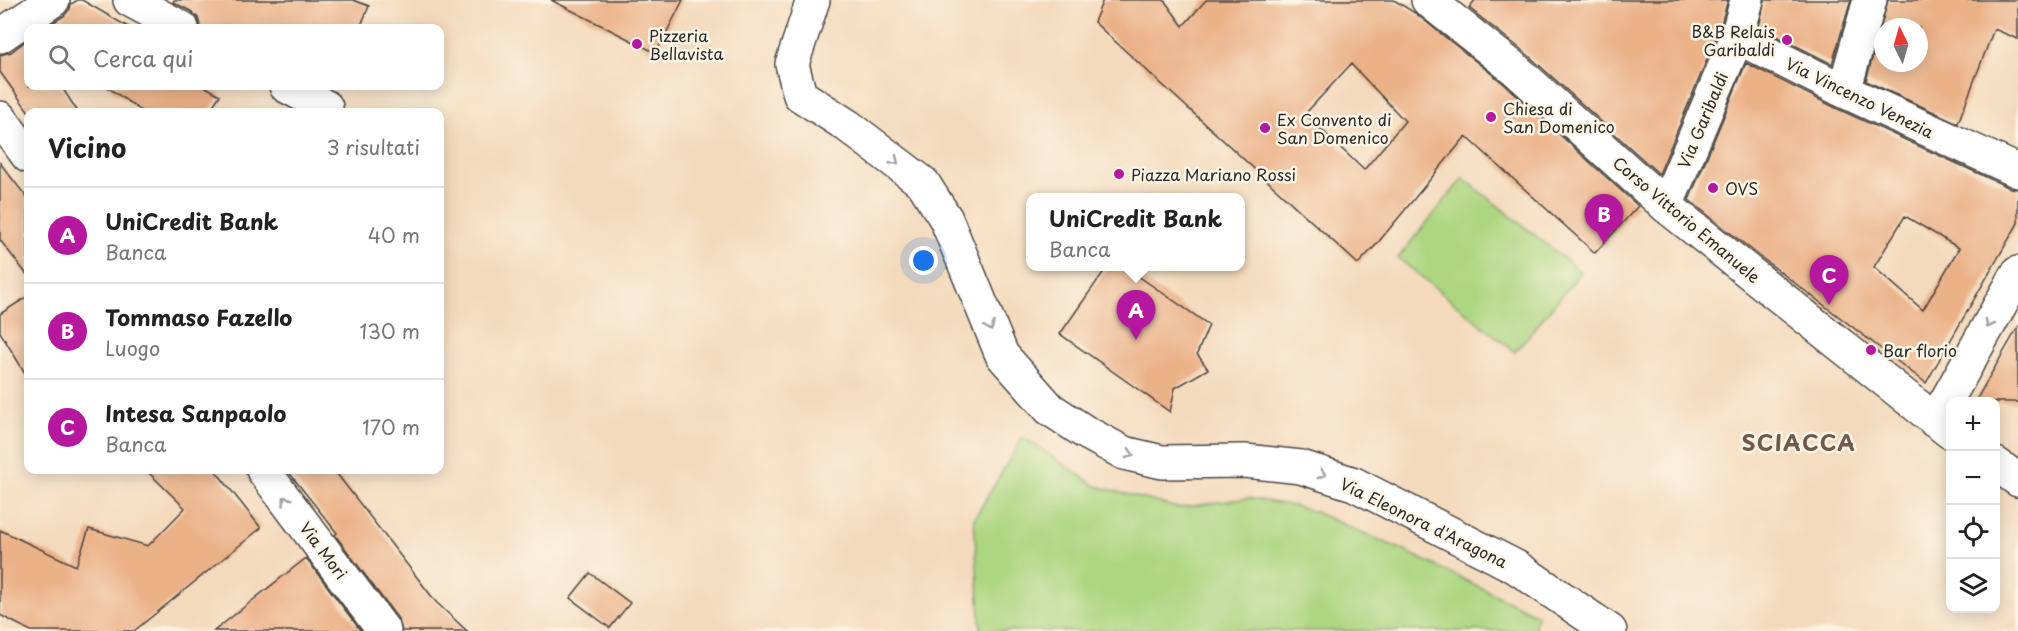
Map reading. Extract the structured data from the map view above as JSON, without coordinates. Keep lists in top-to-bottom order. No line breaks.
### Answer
{"streets":{"street":["Via Vincenzo Venezia","Via Garibaldi","Corso Vittorio Emanuele","Via Eleonora d'Aragona","Via Mori"]},"crossings":[["Via Vincenzo Venezia","Via Garibaldi"],["Via Garibaldi","Corso Vittorio Emanuele"]],"one_way":["Via Eleonora d'Aragona","Via Mori"],"districts":["SCIACCA"],"places":["B&B Relais Garibaldi","Pizzeria Bellavista","Chiesa di San Domenico","Ex Convento di San Domenico","Piazza Mariano Rossi","OVS","Bar florio"],"north":"top","page":{"search":"Cerca qui","heading":["Vicino","3 risultati"],"list":[{"mark":"A","name":"UniCredit Bank","note":"Banca","value":"40 m"},{"mark":"B","name":"Tommaso Fazello","note":"Luogo","value":"130 m"},{"mark":"C","name":"Intesa Sanpaolo","note":"Banca","value":"170 m"}],"popup":["UniCredit Bank","Banca"],"pins":["B","C","A"],"map_buttons":["+","−"]}}
